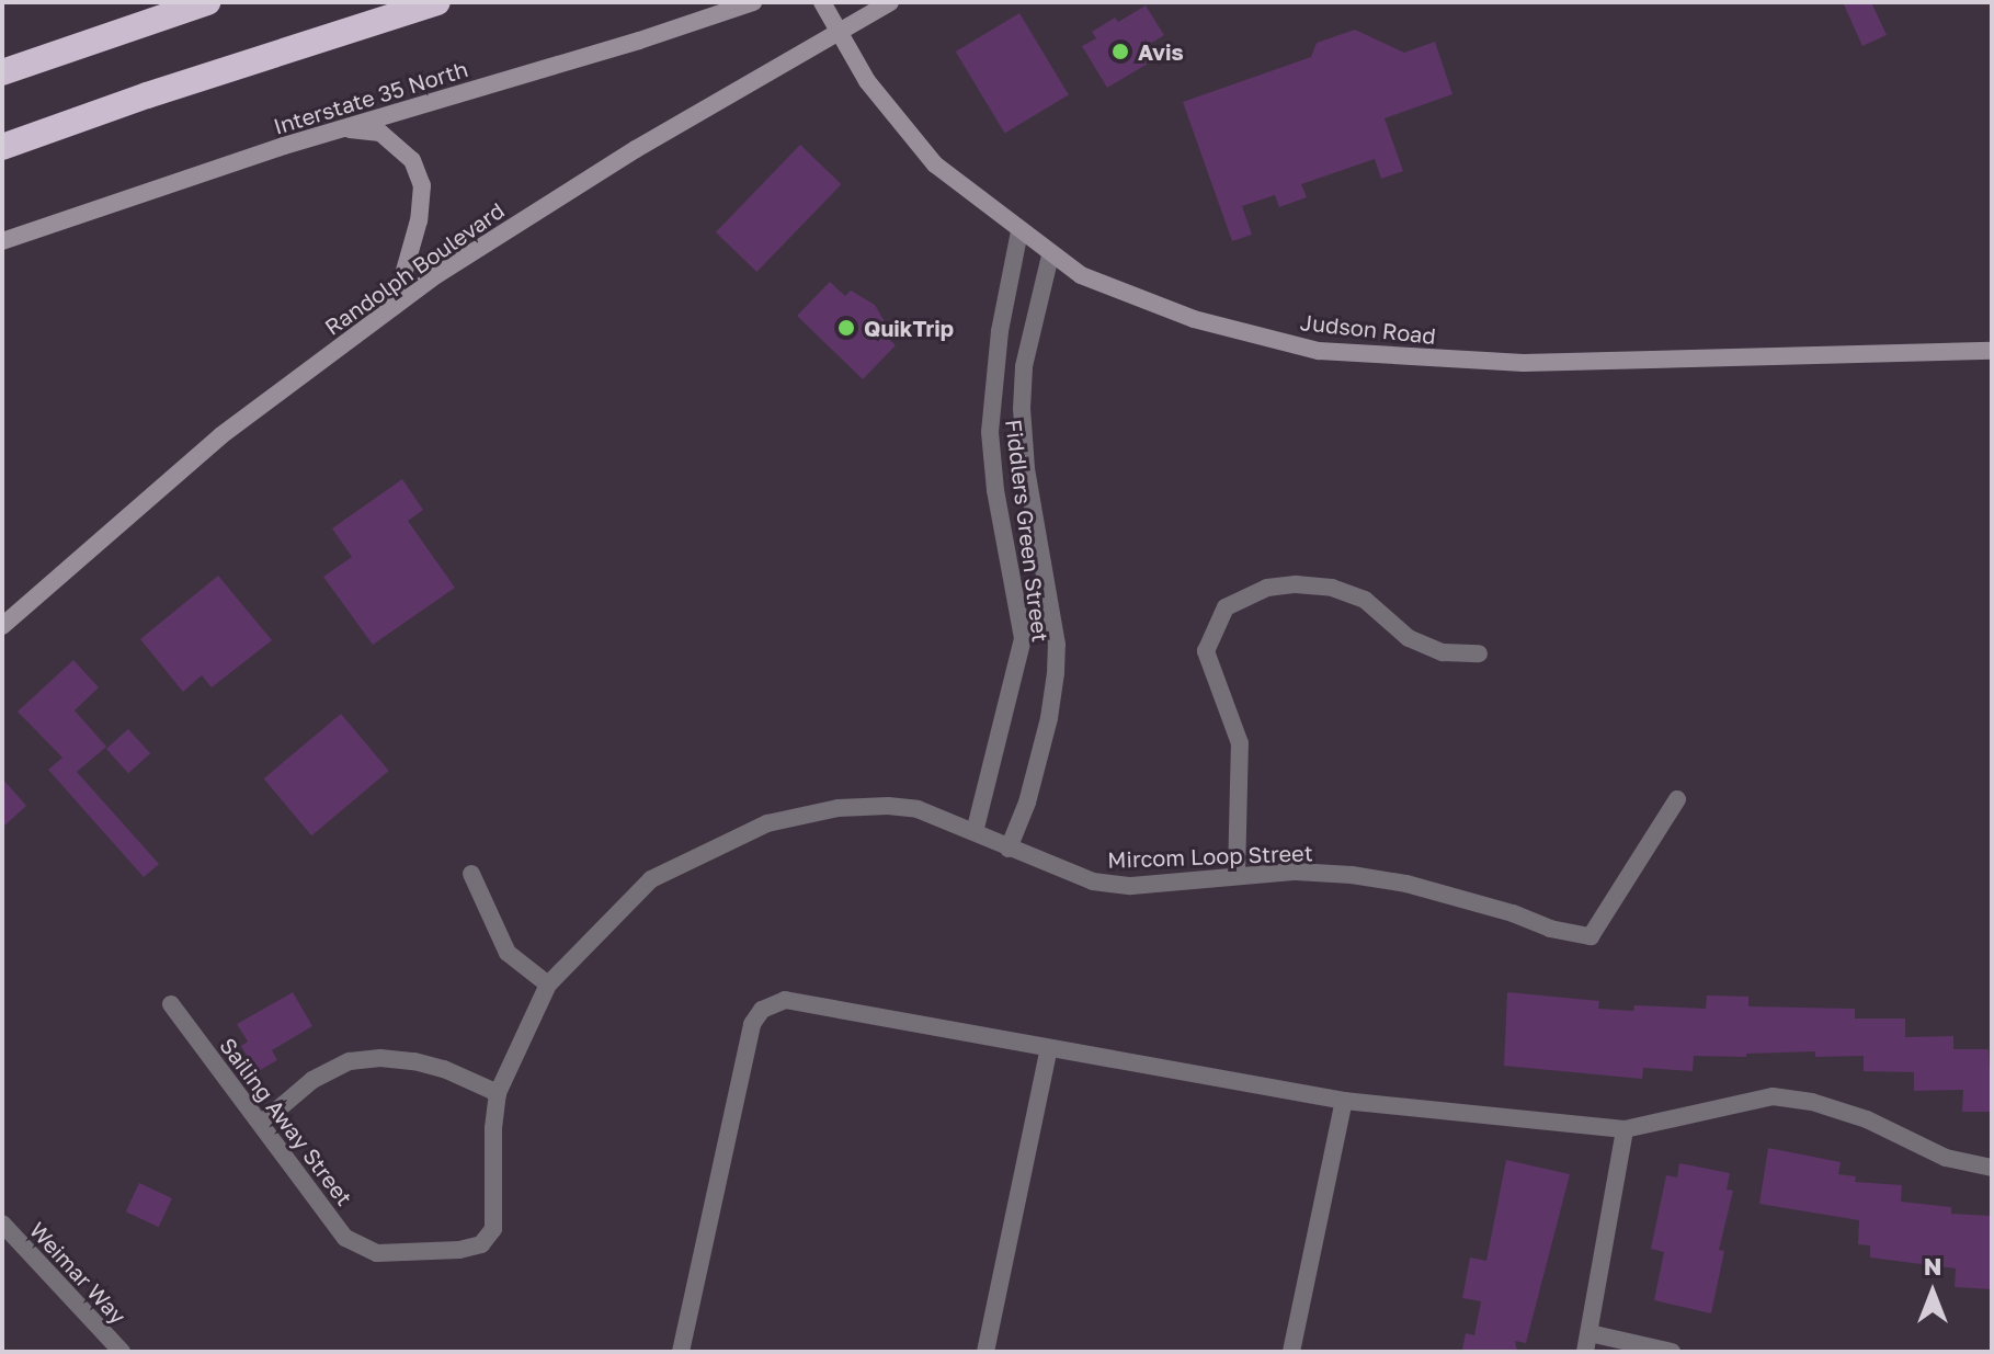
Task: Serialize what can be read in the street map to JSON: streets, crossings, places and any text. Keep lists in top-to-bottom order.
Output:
{
  "streets": {
    "main road": ["Interstate 35 North", "Randolph Boulevard", "Judson Road"],
    "street": [
      "Fiddlers Green Street",
      "Mircom Loop Street",
      "Sailing Away Street",
      "Weimar Way"
    ]
  },
  "crossings": [
    ["Randolph Boulevard", "Judson Road"],
    ["Judson Road", "Fiddlers Green Street"],
    ["Fiddlers Green Street", "Mircom Loop Street"],
    ["Mircom Loop Street", "Sailing Away Street"]
  ],
  "places": ["Avis", "QuikTrip"],
  "north": "top"
}
